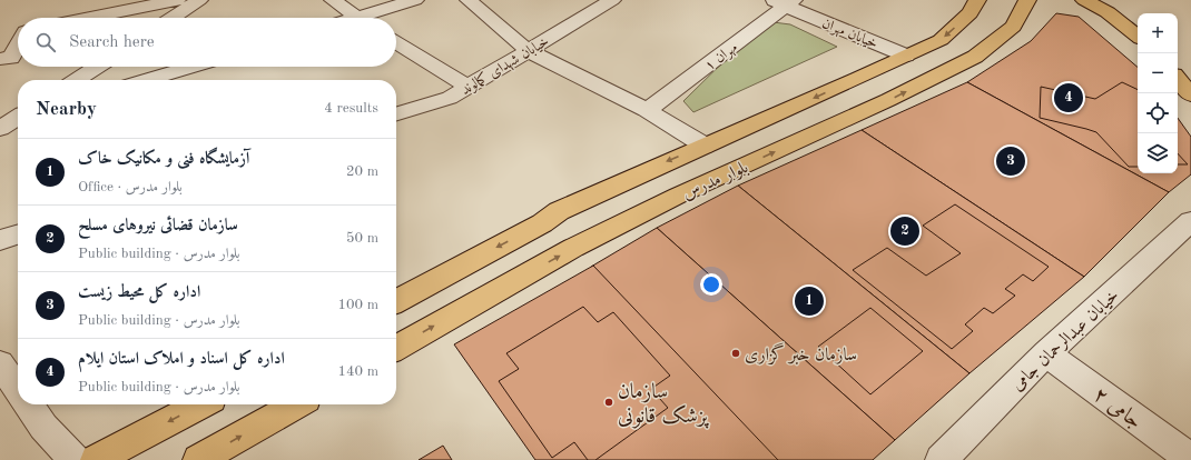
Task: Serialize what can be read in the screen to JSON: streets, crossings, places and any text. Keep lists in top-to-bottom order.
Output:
{
  "streets": {
    "main road": ["بلوار مدرس"],
    "street": [
      "خیابان مهران",
      "مهران ۱",
      "خیابان شهدای کمالوند",
      "خیابان عبدالرحمان جامی",
      "جامی ۲"
    ]
  },
  "crossings": [
    ["خیابان مهران", "مهران ۱"],
    ["خیابان مهران", "بلوار مدرس"],
    ["خیابان عبدالرحمان جامی", "جامی ۲"]
  ],
  "places": ["سازمان خبر گزاری", "سازمان پزشک قانونی"],
  "page": {
    "map_buttons": ["+", "−"],
    "search": "Search here",
    "heading": ["Nearby", "4 results"],
    "pins": [
      "4",
      "3",
      "2",
      "1"
    ],
    "list": [
      {
        "mark": "1",
        "name": "آزمایشگاه فنی و مکانیک خاک",
        "note": "Office · بلوار مدرس",
        "value": "20 m"
      },
      {
        "mark": "2",
        "name": "سازمان قضائی نیروهای مسلح",
        "note": "Public building · بلوار مدرس",
        "value": "50 m"
      },
      {
        "mark": "3",
        "name": "اداره کل محیط زیست",
        "note": "Public building · بلوار مدرس",
        "value": "100 m"
      },
      {
        "mark": "4",
        "name": "اداره کل اسناد و املاک استان ایلام",
        "note": "Public building · بلوار مدرس",
        "value": "140 m"
      }
    ]
  }
}
